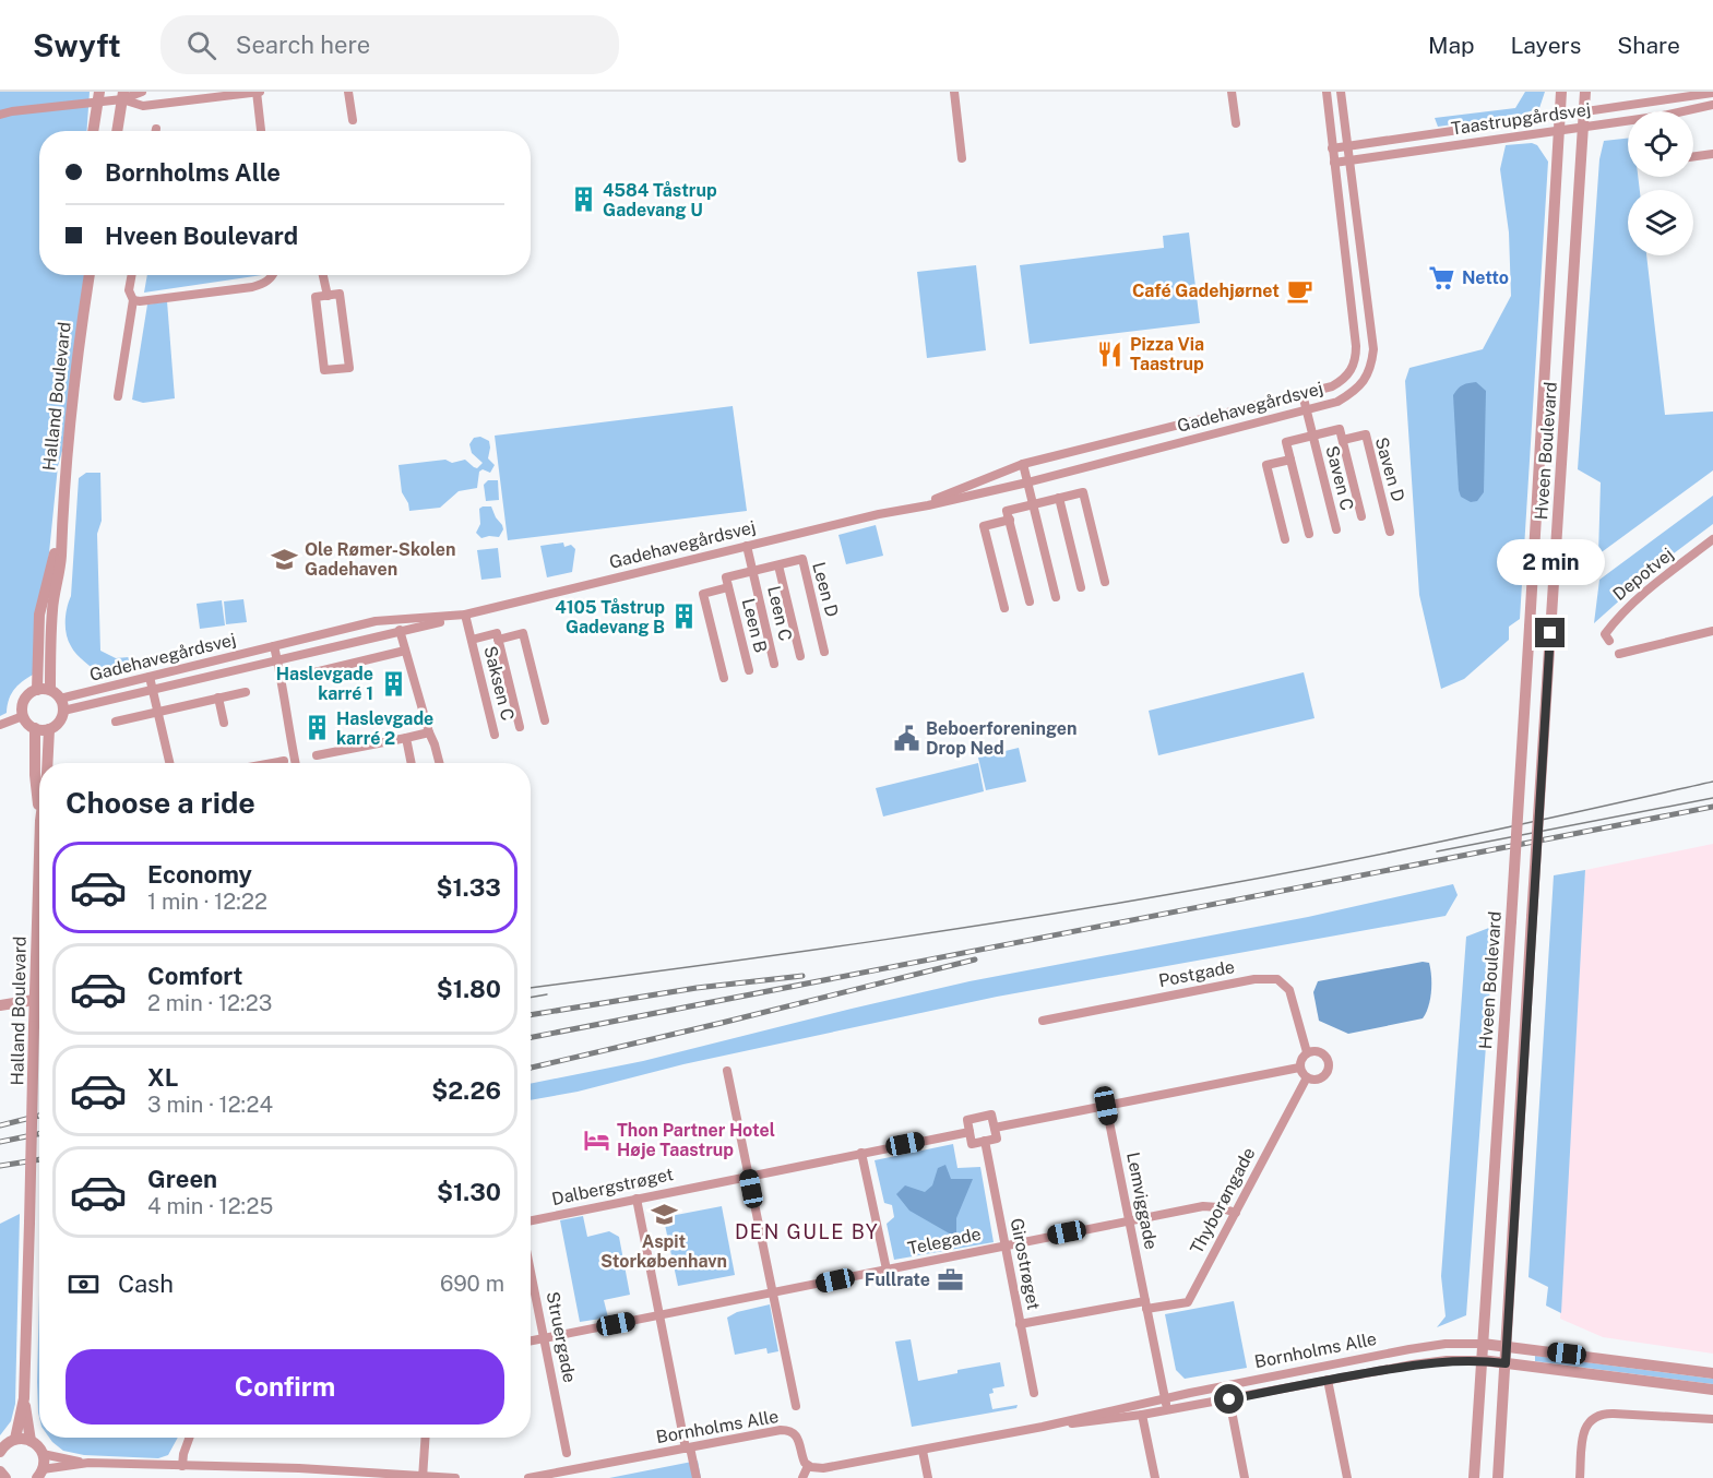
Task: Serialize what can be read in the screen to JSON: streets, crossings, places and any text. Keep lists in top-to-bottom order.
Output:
{
  "streets": {
    "street": [
      "Taastrupgårdsvej",
      "Halland Boulevard",
      "Gadehavegårdsvej",
      "Hveen Boulevard",
      "Saven D",
      "Saven C",
      "Depotvej",
      "Leen D",
      "Leen C",
      "Leen B",
      "Saksen C",
      "Postgade",
      "Dalbergstrøget",
      "Lemviggade",
      "Thyborøngade",
      "Telegade",
      "Girostrøget",
      "Struergade",
      "Bornholms Alle"
    ]
  },
  "crossings": [
    ["Taastrupgårdsvej", "Gadehavegårdsvej"],
    ["Taastrupgårdsvej", "Hveen Boulevard"],
    ["Halland Boulevard", "Gadehavegårdsvej"],
    ["Gadehavegårdsvej", "Saven C"],
    ["Gadehavegårdsvej", "Leen C"],
    ["Gadehavegårdsvej", "Saksen C"],
    ["Hveen Boulevard", "Bornholms Alle"],
    ["Saven D", "Saven C"],
    ["Leen D", "Leen C"],
    ["Leen D", "Leen B"],
    ["Leen C", "Leen B"],
    ["Postgade", "Thyborøngade"],
    ["Lemviggade", "Thyborøngade"],
    ["Lemviggade", "Telegade"],
    ["Lemviggade", "Bornholms Alle"],
    ["Thyborøngade", "Telegade"],
    ["Telegade", "Girostrøget"],
    ["Telegade", "Struergade"]
  ],
  "districts": ["DEN GULE BY"],
  "places": {
    "building": [
      "4584 Tåstrup Gadevang U",
      "4105 Tåstrup Gadevang B",
      "Haslevgade karré 1",
      "Haslevgade karré 2"
    ],
    "supermarket": ["Netto"],
    "cafe": ["Café Gadehjørnet"],
    "restaurant": ["Pizza Via Taastrup"],
    "school or university": ["Ole Rømer-Skolen Gadehaven", "Aspit Storkøbenhavn"],
    "public building": ["Beboerforeningen Drop Ned"],
    "hotel": ["Thon Partner Hotel Høje Taastrup"],
    "office": ["Fullrate"]
  },
  "page": {
    "header": "Swyft",
    "search": "Search here",
    "nav": ["Map", "Layers", "Share"],
    "banner": ["Bornholms Alle", "Hveen Boulevard"],
    "bubble": "2 min",
    "heading": "Choose a ride",
    "list": [
      {
        "name": "Economy",
        "note": "1 min · 12:22",
        "value": "$1.33"
      },
      {
        "name": "Comfort",
        "note": "2 min · 12:23",
        "value": "$1.80"
      },
      {
        "name": "XL",
        "note": "3 min · 12:24",
        "value": "$2.26"
      },
      {
        "name": "Green",
        "note": "4 min · 12:25",
        "value": "$1.30"
      }
    ],
    "pay": ["Cash", "690 m"],
    "buttons": "Confirm"
  }
}
